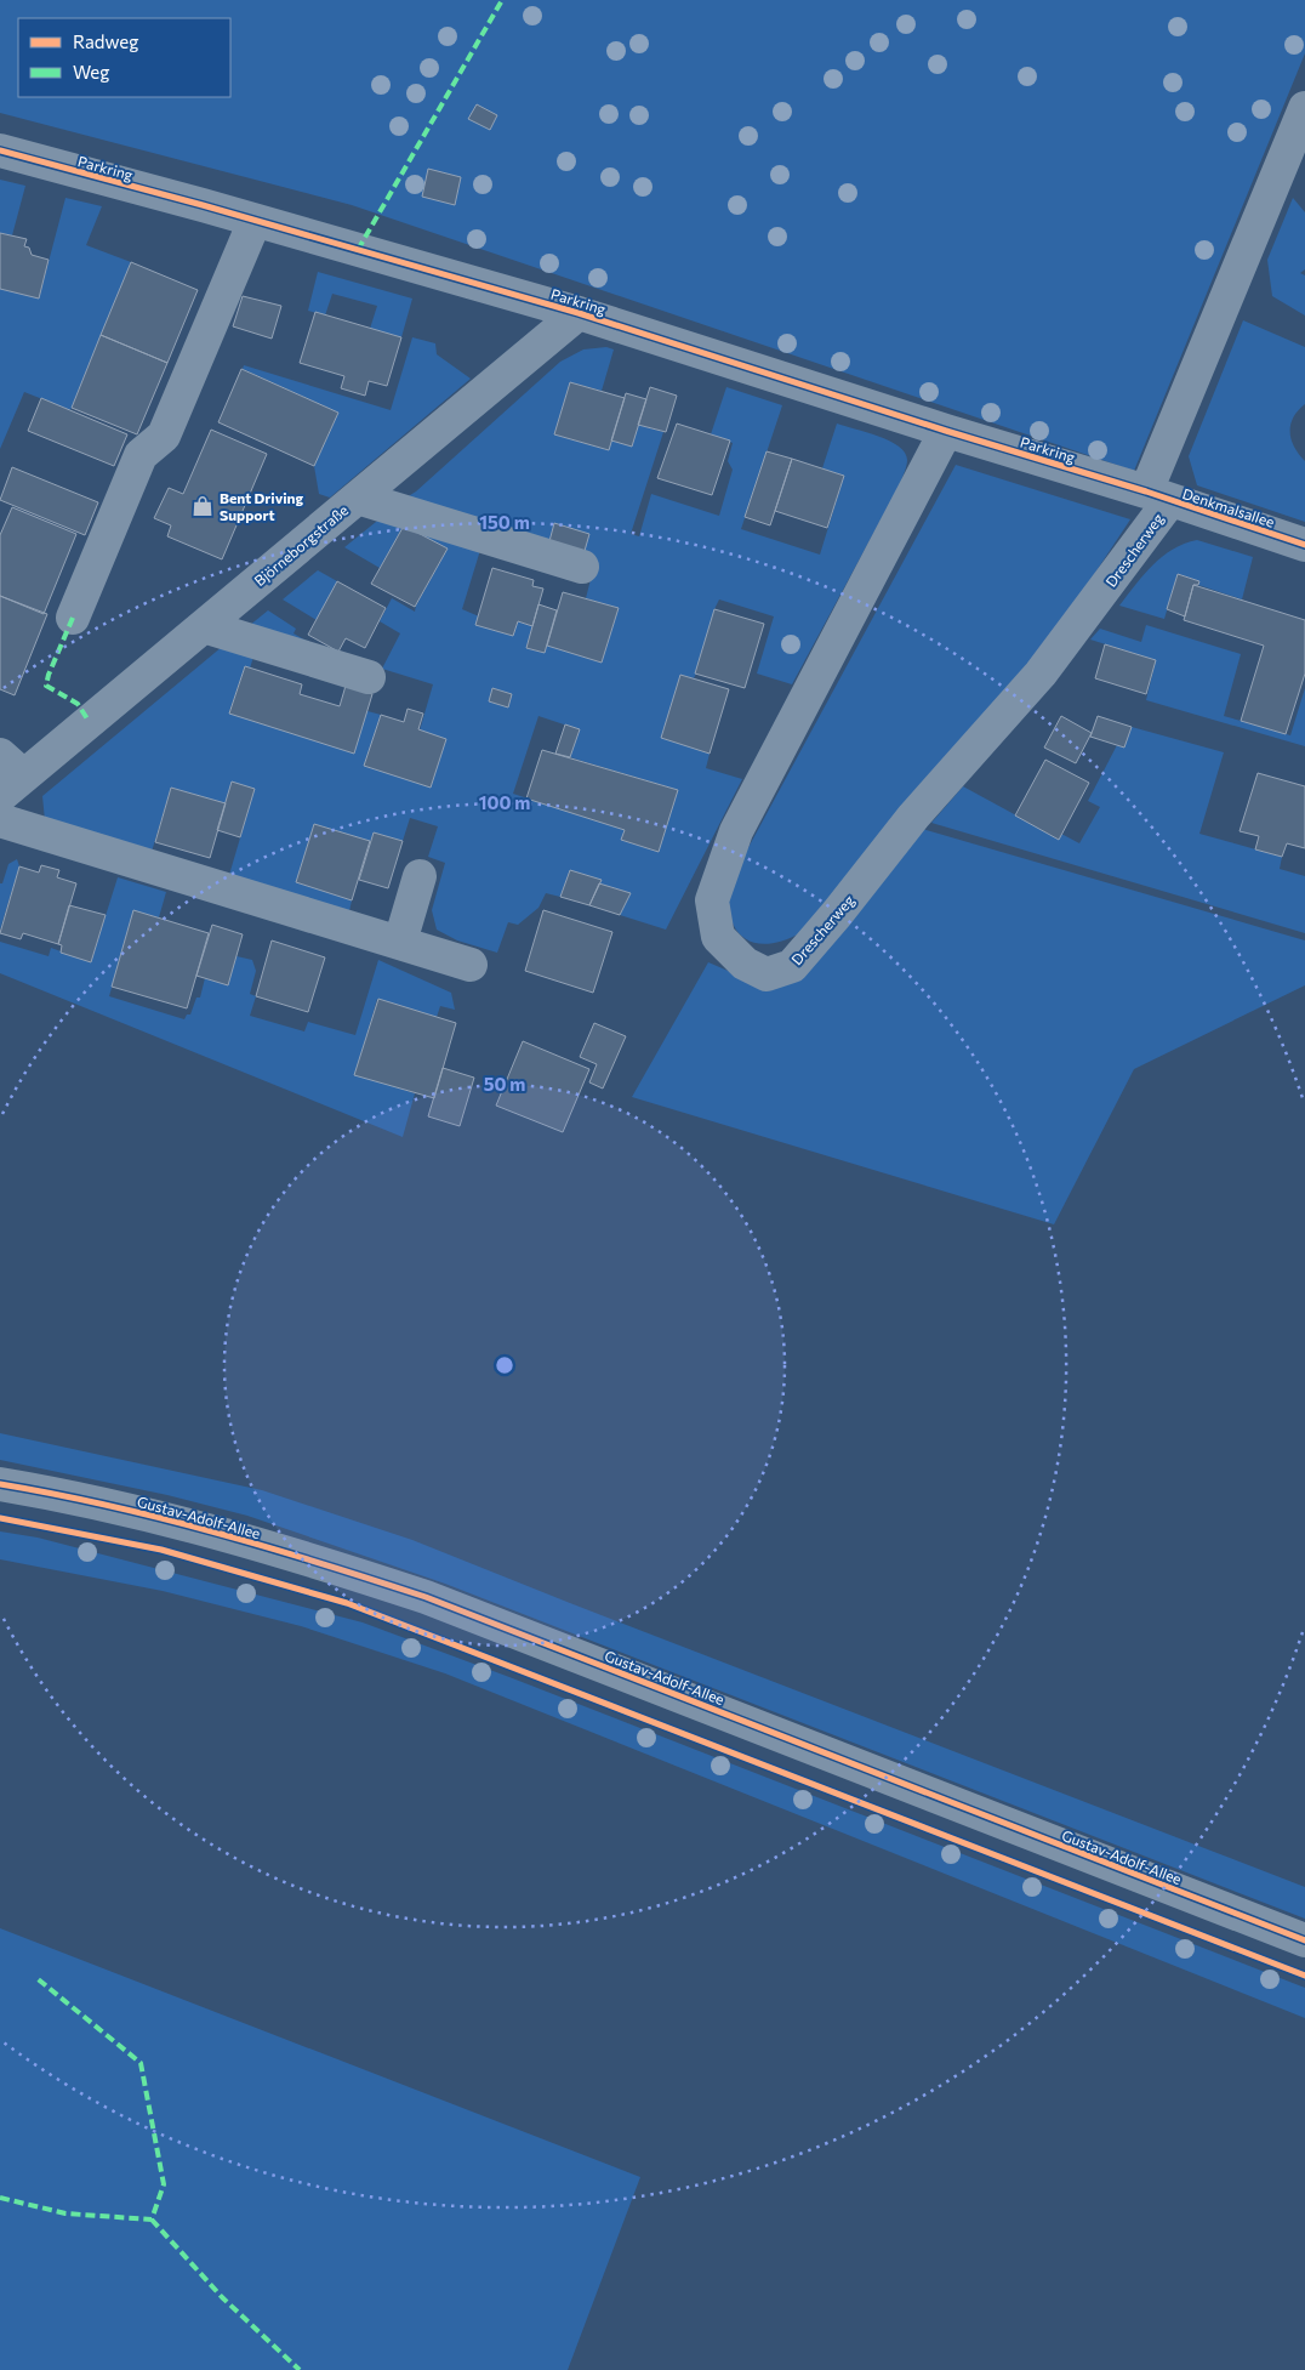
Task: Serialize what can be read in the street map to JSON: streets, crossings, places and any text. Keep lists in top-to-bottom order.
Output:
{
  "streets": {
    "street": [
      "Parkring",
      "Denkmalsallee",
      "Björneborgstraße",
      "Drescherweg",
      "Gustav-Adolf-Allee"
    ]
  },
  "crossings": [
    ["Parkring", "Denkmalsallee"],
    ["Parkring", "Björneborgstraße"],
    ["Parkring", "Drescherweg"],
    ["Denkmalsallee", "Drescherweg"]
  ],
  "places": {
    "shop": ["Bent Driving Support"]
  },
  "legend": ["Radweg", "Weg"],
  "rings": ["150 m", "100 m", "50 m"]
}
